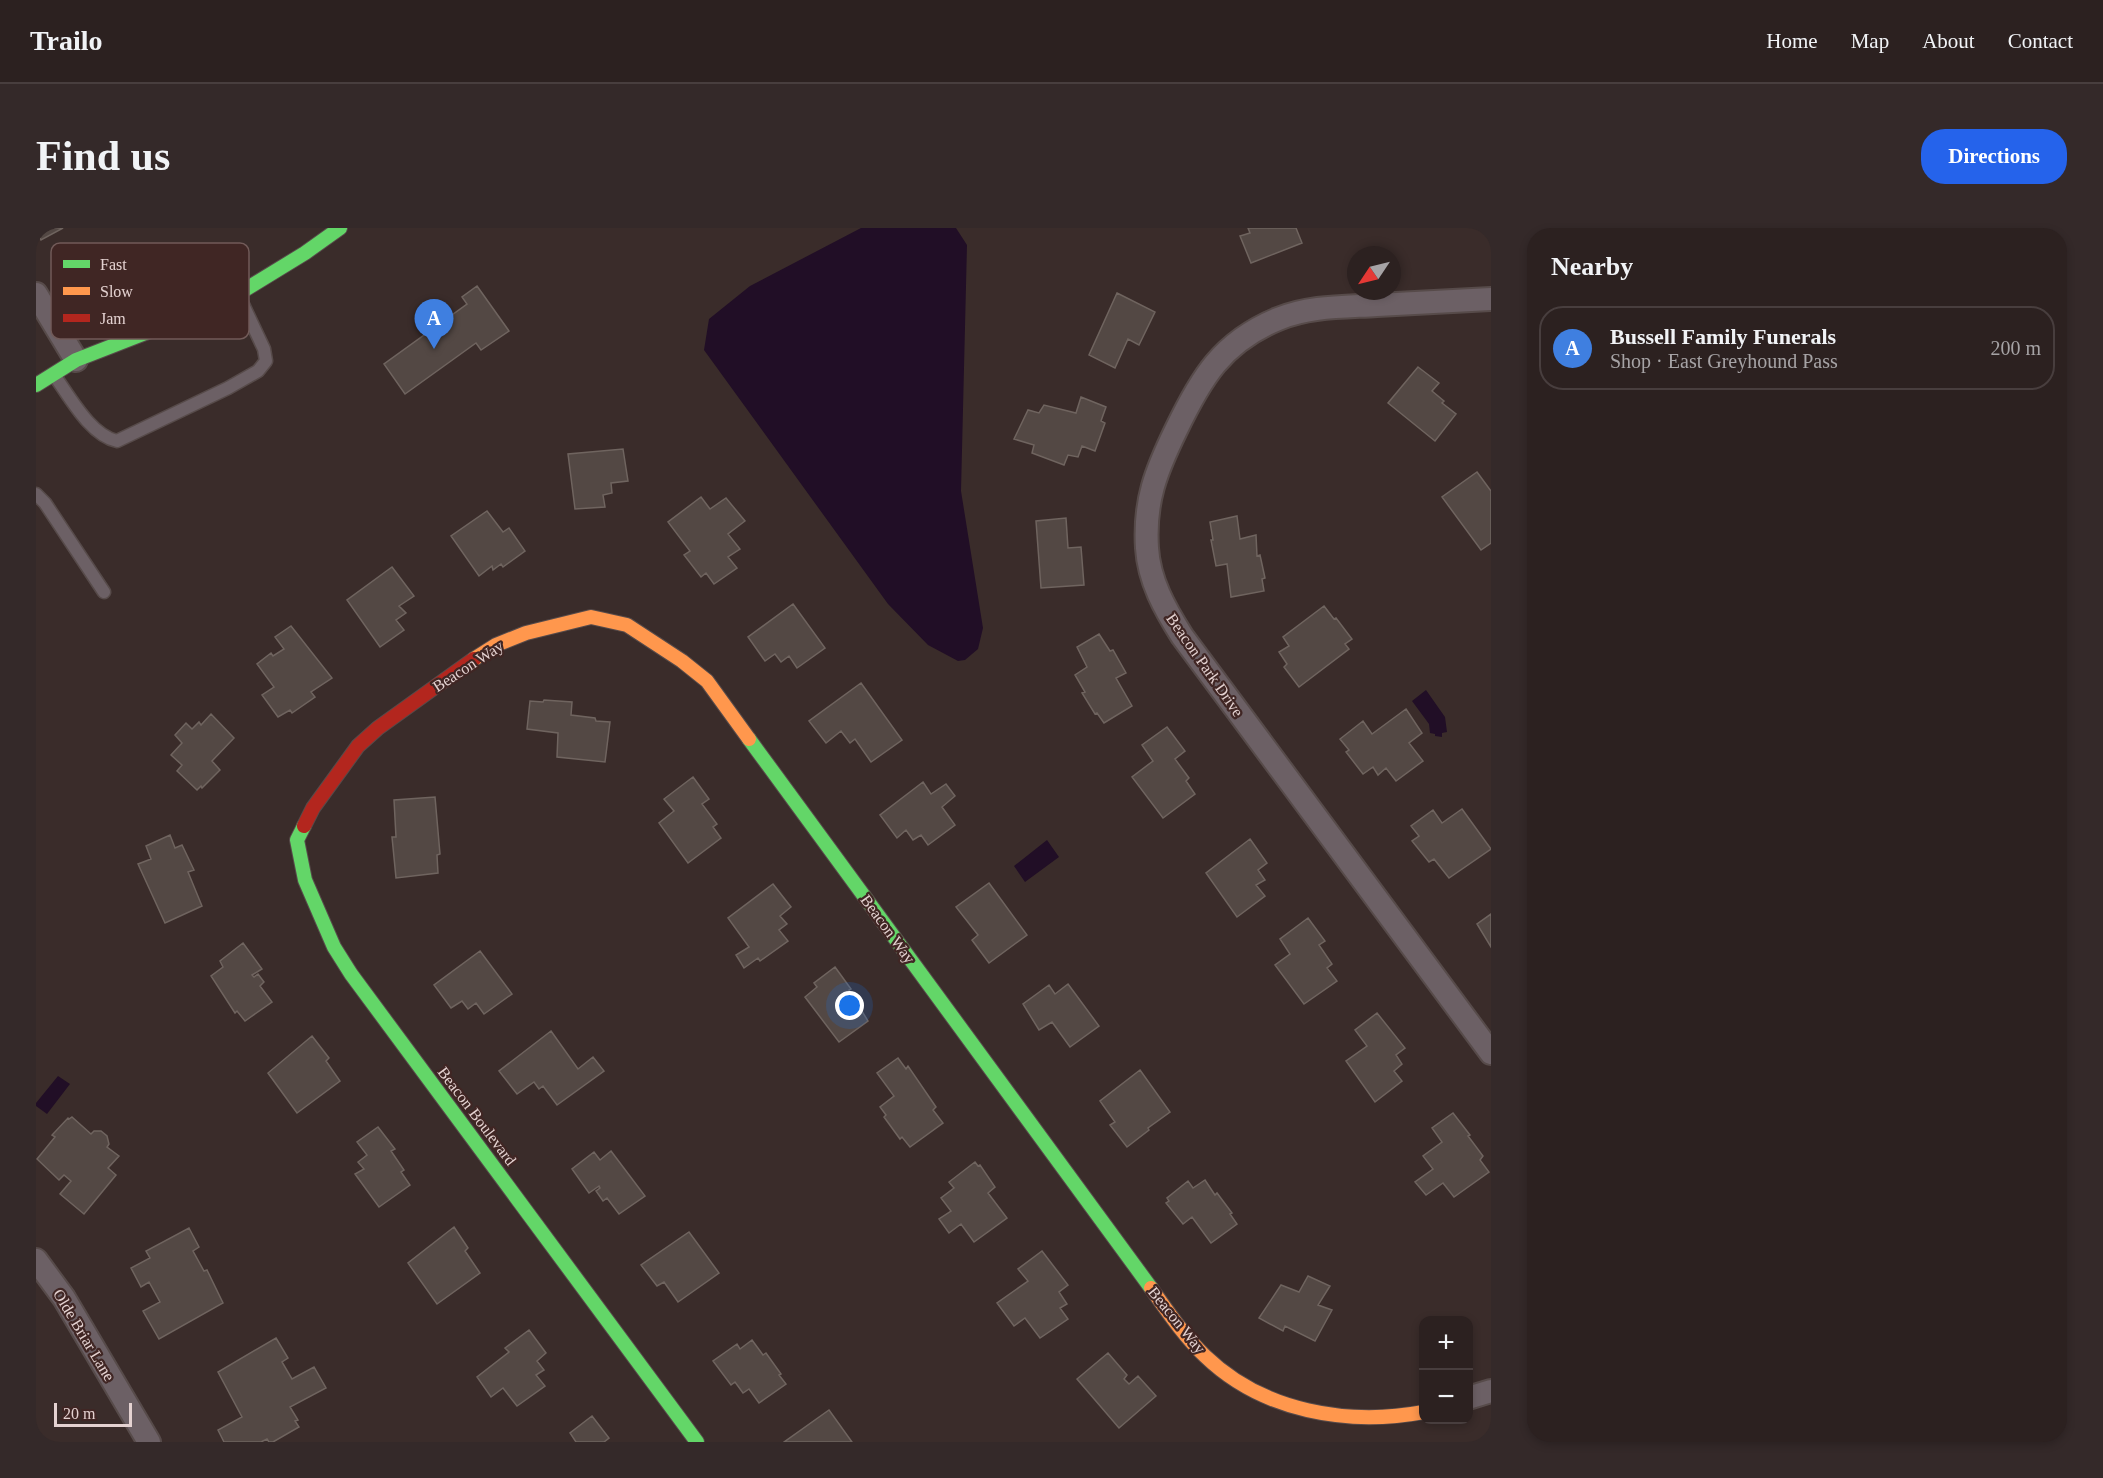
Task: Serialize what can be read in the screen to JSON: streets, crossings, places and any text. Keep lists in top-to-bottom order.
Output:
{
  "streets": {
    "street": [
      "Beacon Park Drive",
      "Beacon Way",
      "Beacon Boulevard",
      "Olde Briar Lane"
    ]
  },
  "crossings": [
    ["Beacon Way", "Beacon Boulevard"]
  ],
  "legend": ["Fast", "Slow", "Jam"],
  "scale_bar": "20 m",
  "north": "bottom left",
  "page": {
    "header": "Trailo",
    "nav": [
      "Home",
      "Map",
      "About",
      "Contact"
    ],
    "buttons": "Directions",
    "title": "Find us",
    "heading": "Nearby",
    "pins": "A",
    "list": [
      {
        "mark": "A",
        "name": "Bussell Family Funerals",
        "note": "Shop · East Greyhound Pass",
        "value": "200 m"
      }
    ],
    "map_buttons": ["+", "−"],
    "scale": "20 m"
  }
}
